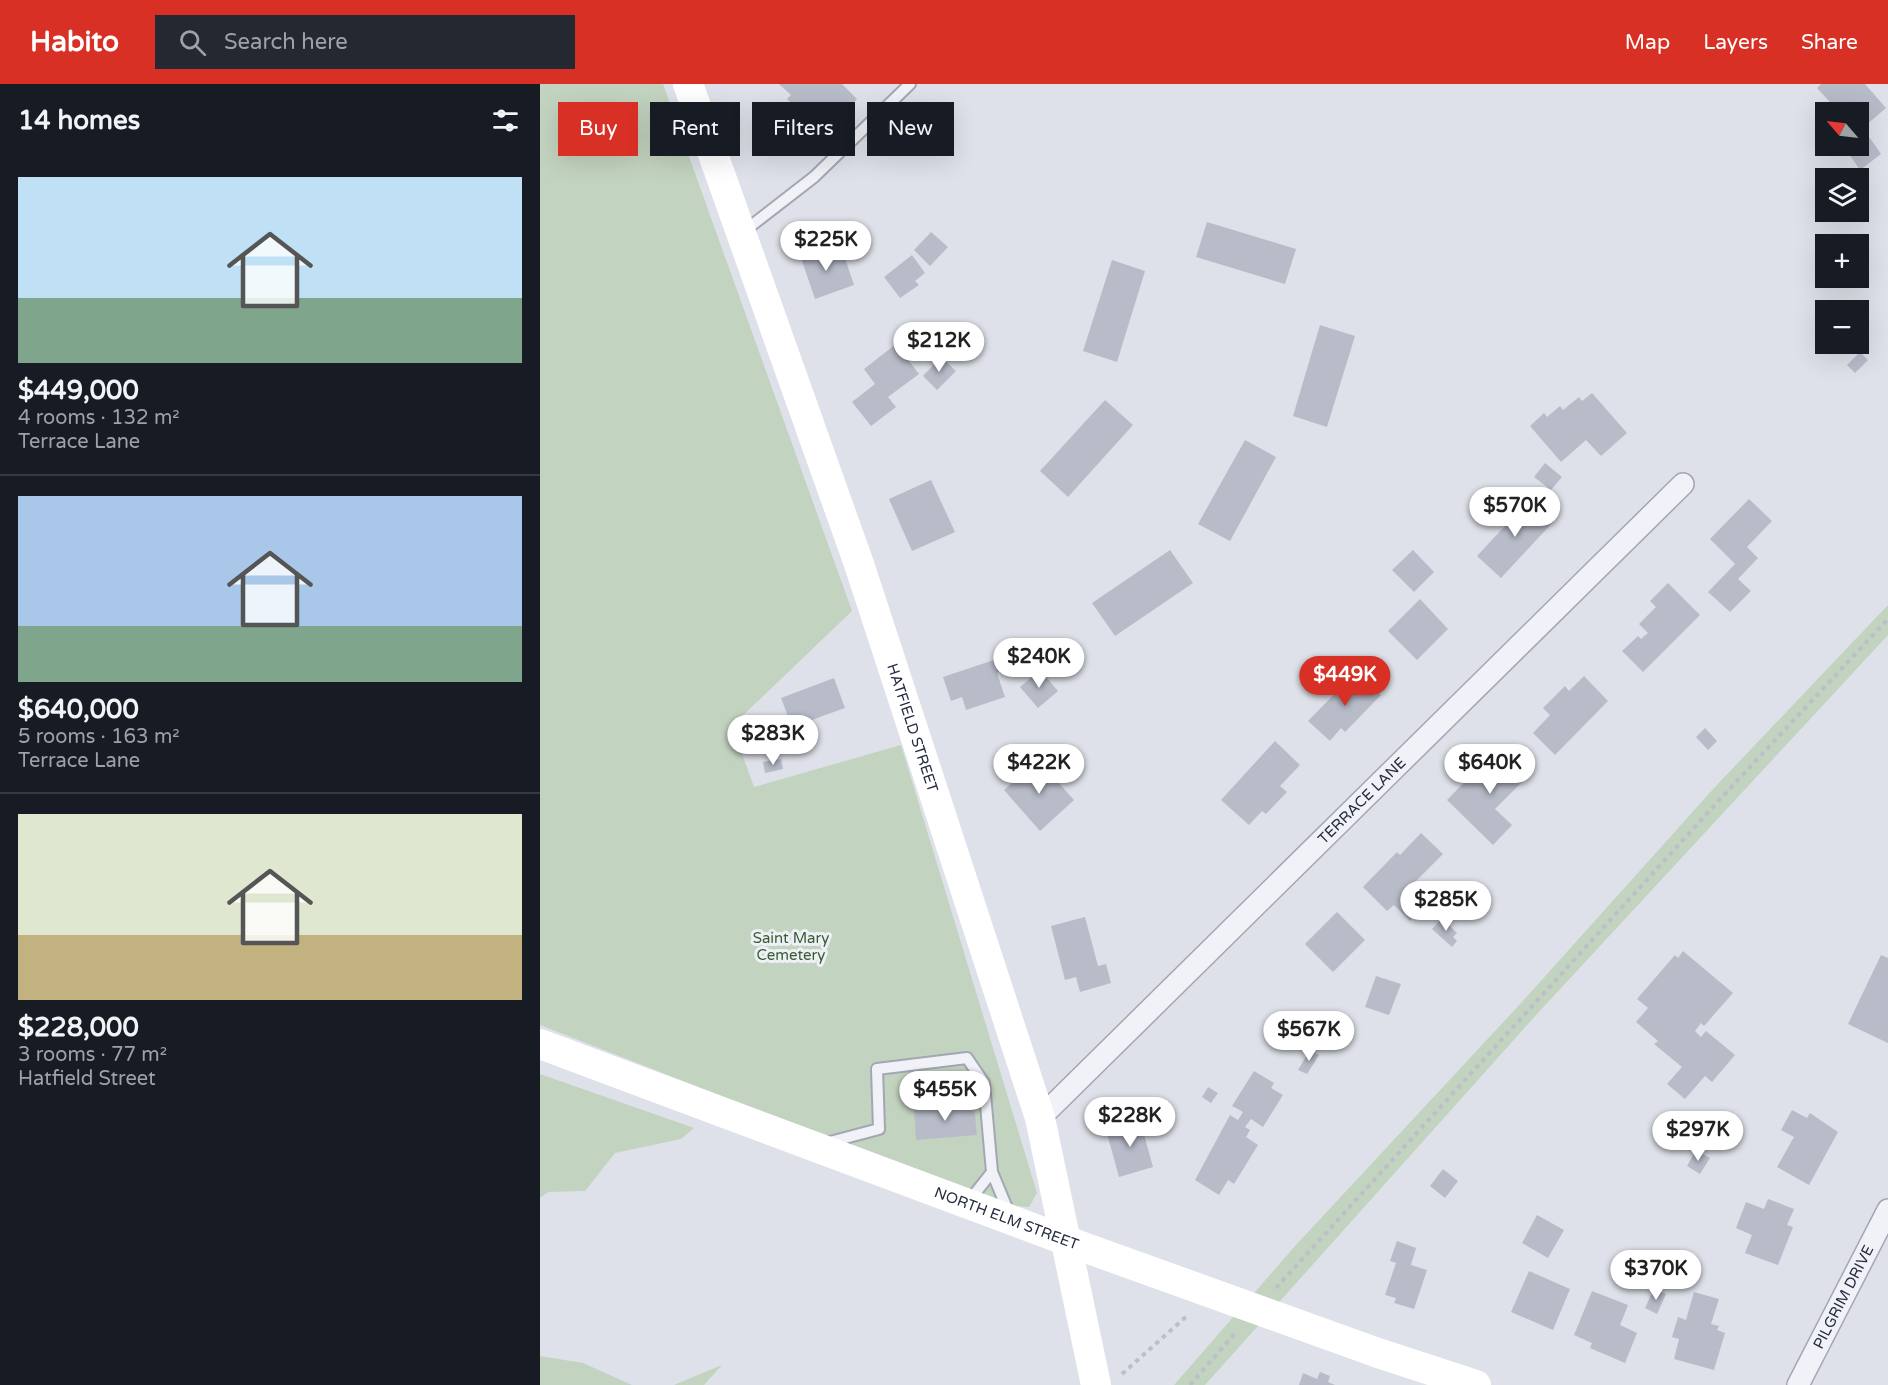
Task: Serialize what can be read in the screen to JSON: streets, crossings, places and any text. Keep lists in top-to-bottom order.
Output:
{
  "streets": {
    "street": [
      "HATFIELD STREET",
      "TERRACE LANE",
      "NORTH ELM STREET",
      "PILGRIM DRIVE"
    ]
  },
  "crossings": [
    ["HATFIELD STREET", "TERRACE LANE"],
    ["HATFIELD STREET", "NORTH ELM STREET"]
  ],
  "parks": ["Saint Mary Cemetery"],
  "north": "top left",
  "page": {
    "header": "Habito",
    "search": "Search here",
    "nav": ["Map", "Layers", "Share"],
    "heading": "14 homes",
    "map_buttons": ["+", "−"],
    "chip": [
      "Buy",
      "Rent",
      "Filters",
      "New"
    ],
    "list": [
      {
        "name": "$449,000",
        "note": "4 rooms · 132 m² · Terrace Lane"
      },
      {
        "name": "$640,000",
        "note": "5 rooms · 163 m² · Terrace Lane"
      },
      {
        "name": "$228,000",
        "note": "3 rooms · 77 m² · Hatfield Street"
      }
    ],
    "price": [
      "$225K",
      "$212K",
      "$570K",
      "$240K",
      "$449K",
      "$283K",
      "$422K",
      "$640K",
      "$285K",
      "$567K",
      "$455K",
      "$228K",
      "$297K",
      "$370K"
    ]
  }
}
